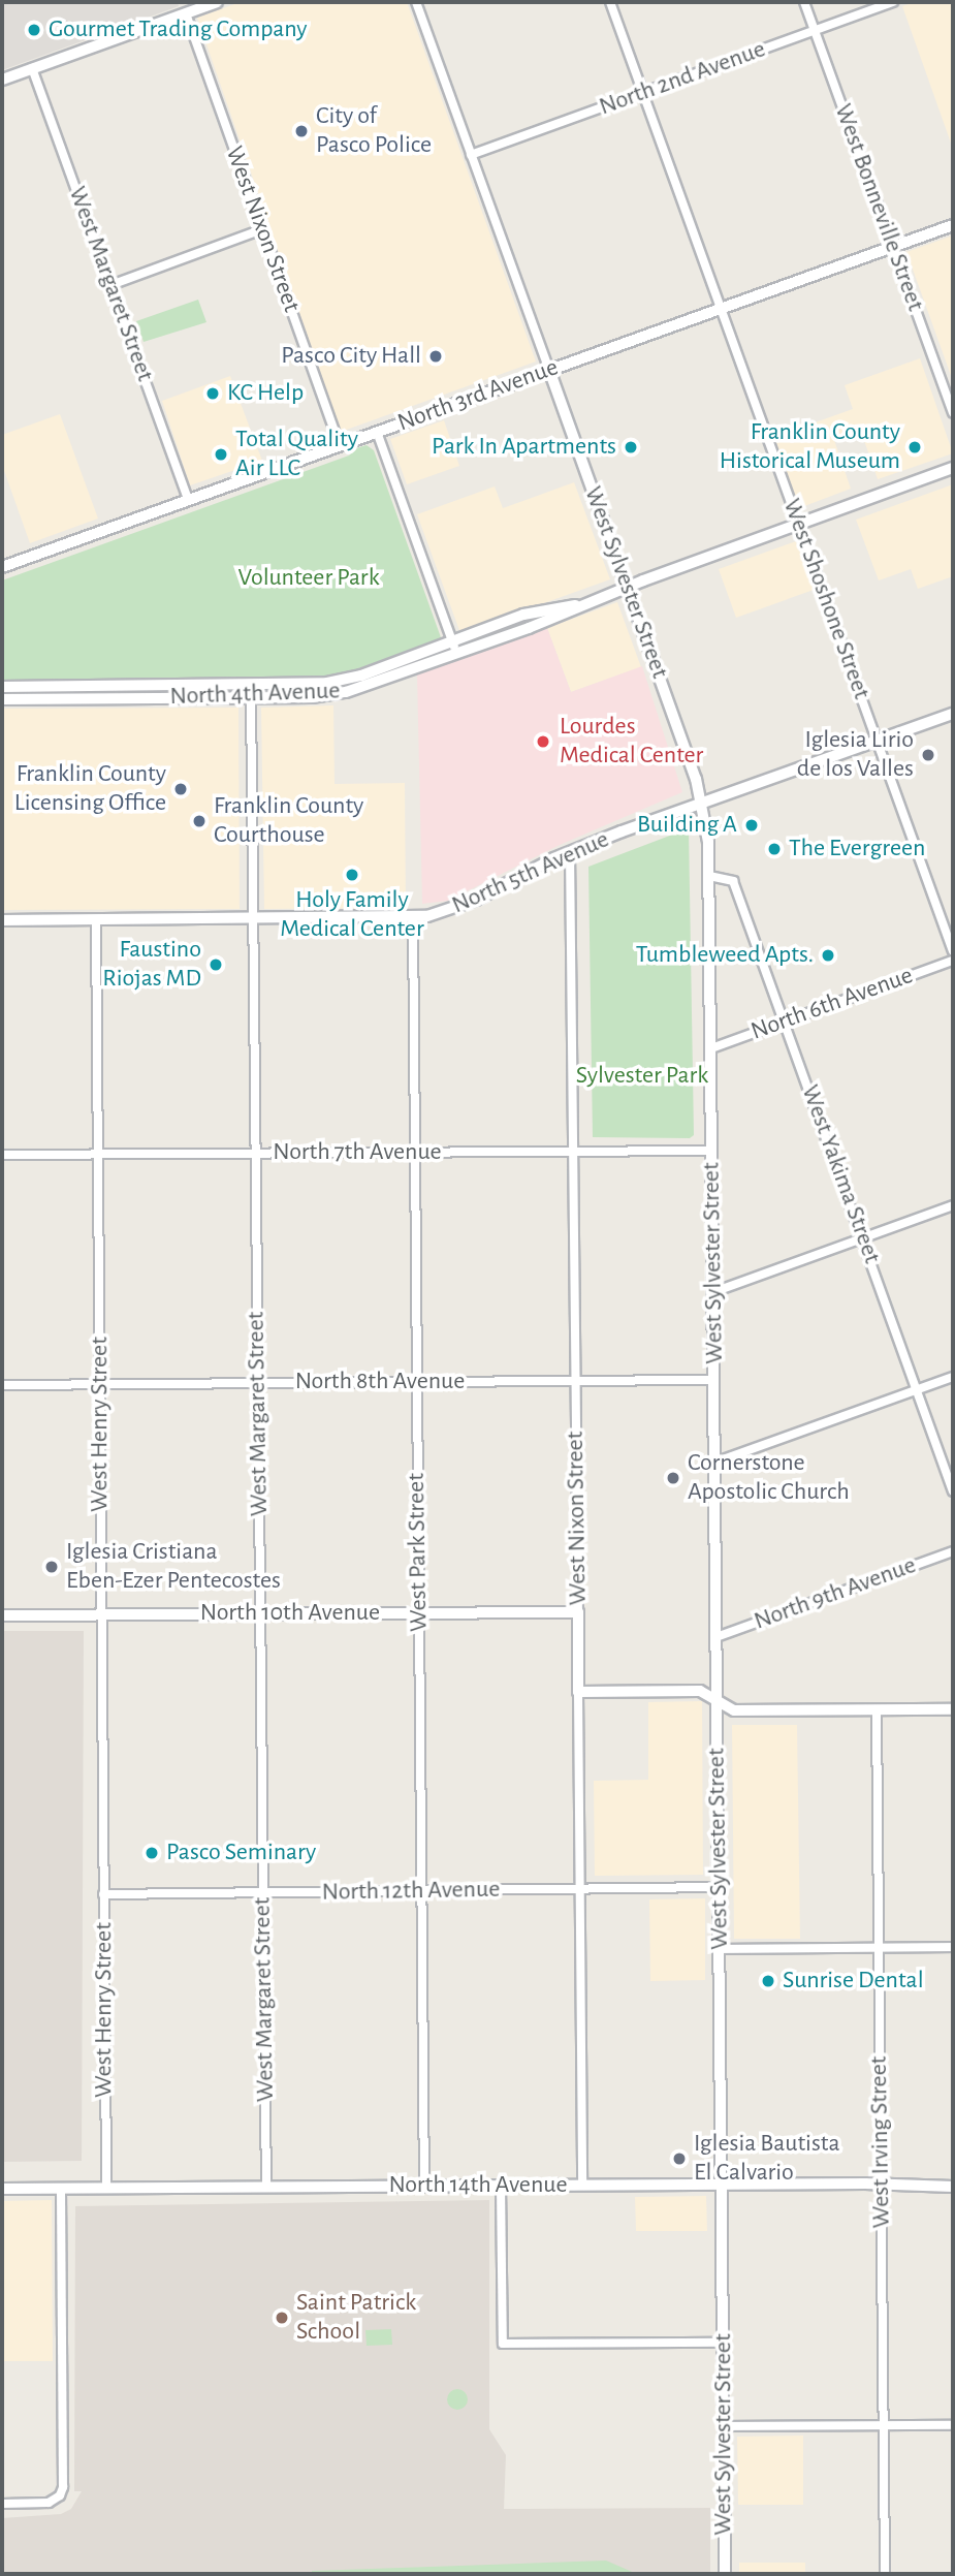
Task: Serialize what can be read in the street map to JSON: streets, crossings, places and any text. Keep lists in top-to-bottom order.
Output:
{
  "streets": {
    "main road": ["North 4th Avenue"],
    "street": [
      "North 2nd Avenue",
      "West Bonneville Street",
      "West Nixon Street",
      "West Margaret Street",
      "North 3rd Avenue",
      "West Sylvester Street",
      "West Shoshone Street",
      "North 5th Avenue",
      "North 6th Avenue",
      "North 7th Avenue",
      "West Yakima Street",
      "North 8th Avenue",
      "West Henry Street",
      "West Park Street",
      "North 9th Avenue",
      "North 10th Avenue",
      "North 12th Avenue",
      "West Irving Street",
      "North 14th Avenue"
    ]
  },
  "crossings": [
    ["North 2nd Avenue", "West Bonneville Street"],
    ["North 2nd Avenue", "West Sylvester Street"],
    ["North 2nd Avenue", "West Shoshone Street"],
    ["West Bonneville Street", "North 3rd Avenue"],
    ["West Nixon Street", "North 3rd Avenue"],
    ["West Nixon Street", "North 5th Avenue"],
    ["West Nixon Street", "North 7th Avenue"],
    ["West Nixon Street", "North 8th Avenue"],
    ["West Nixon Street", "North 10th Avenue"],
    ["West Nixon Street", "North 12th Avenue"],
    ["West Nixon Street", "North 14th Avenue"],
    ["West Margaret Street", "North 3rd Avenue"],
    ["West Margaret Street", "North 4th Avenue"],
    ["West Margaret Street", "North 5th Avenue"],
    ["West Margaret Street", "North 7th Avenue"],
    ["West Margaret Street", "North 8th Avenue"],
    ["West Margaret Street", "North 10th Avenue"],
    ["West Margaret Street", "North 12th Avenue"],
    ["West Margaret Street", "North 14th Avenue"],
    ["North 3rd Avenue", "West Sylvester Street"],
    ["North 3rd Avenue", "West Shoshone Street"],
    ["West Sylvester Street", "North 4th Avenue"],
    ["West Sylvester Street", "North 5th Avenue"],
    ["West Sylvester Street", "North 6th Avenue"],
    ["West Sylvester Street", "North 7th Avenue"],
    ["West Sylvester Street", "West Yakima Street"],
    ["West Sylvester Street", "North 8th Avenue"],
    ["West Sylvester Street", "North 9th Avenue"],
    ["West Sylvester Street", "North 12th Avenue"],
    ["West Sylvester Street", "North 14th Avenue"],
    ["West Shoshone Street", "North 4th Avenue"],
    ["West Shoshone Street", "North 5th Avenue"],
    ["North 5th Avenue", "West Henry Street"],
    ["North 5th Avenue", "West Park Street"],
    ["North 6th Avenue", "West Yakima Street"],
    ["North 7th Avenue", "West Henry Street"],
    ["North 7th Avenue", "West Park Street"],
    ["North 8th Avenue", "West Henry Street"],
    ["North 8th Avenue", "West Park Street"],
    ["West Henry Street", "North 10th Avenue"],
    ["West Henry Street", "North 12th Avenue"],
    ["West Henry Street", "North 14th Avenue"],
    ["West Park Street", "North 10th Avenue"],
    ["West Park Street", "North 12th Avenue"],
    ["West Park Street", "North 14th Avenue"],
    ["West Irving Street", "North 14th Avenue"]
  ],
  "parks": ["Volunteer Park", "Sylvester Park"],
  "places": [
    "Gourmet Trading Company",
    "City of Pasco Police",
    "Pasco City Hall",
    "KC Help",
    "Park In Apartments",
    "Franklin County Historical Museum",
    "Total Quality Air LLC",
    "Lourdes Medical Center",
    "Iglesia Lirio de los Valles",
    "Franklin County Licensing Office",
    "Franklin County Courthouse",
    "Building A",
    "The Evergreen",
    "Holy Family Medical Center",
    "Tumbleweed Apts.",
    "Faustino Riojas MD",
    "Cornerstone Apostolic Church",
    "Iglesia Cristiana Eben-Ezer Pentecostes",
    "Pasco Seminary",
    "Sunrise Dental",
    "Iglesia Bautista El Calvario",
    "Saint Patrick School"
  ]
}
